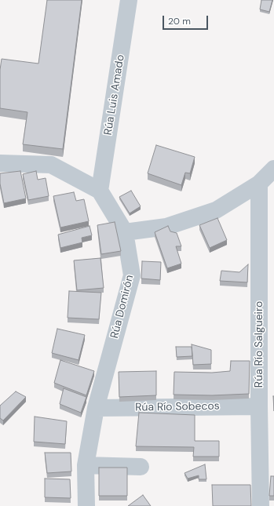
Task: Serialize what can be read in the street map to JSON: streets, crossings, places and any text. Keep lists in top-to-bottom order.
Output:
{
  "streets": {
    "street": [
      "Rúa Luis Amado",
      "Rúa Domirón",
      "Rúa Río Salgueiro",
      "Rúa Río Sobecos"
    ]
  },
  "crossings": [
    ["Rúa Domirón", "Rúa Río Sobecos"],
    ["Rúa Río Salgueiro", "Rúa Río Sobecos"]
  ],
  "scale_bar": "20 m"
}
